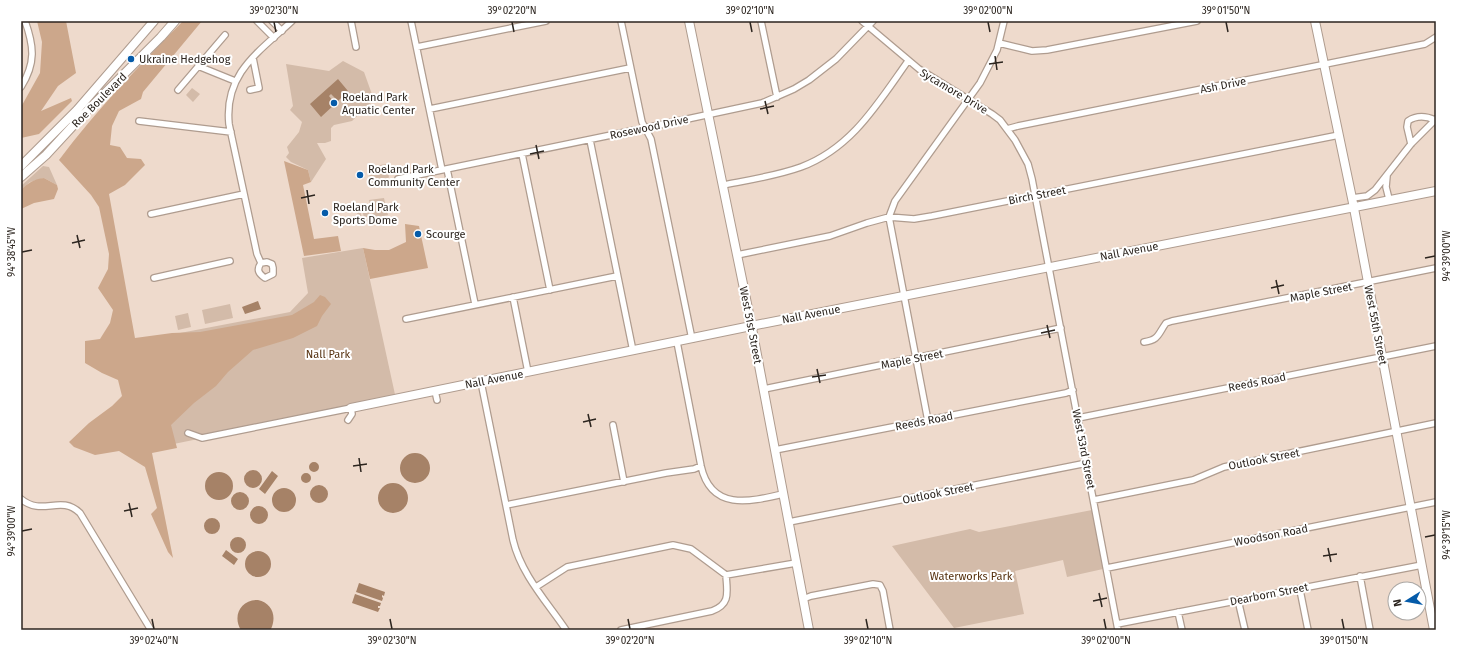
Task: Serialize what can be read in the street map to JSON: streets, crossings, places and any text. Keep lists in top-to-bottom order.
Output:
{
  "streets": {
    "street": [
      "Ash Drive",
      "Sycamore Drive",
      "Roe Boulevard",
      "Rosewood Drive",
      "Birch Street",
      "Nall Avenue",
      "Maple Street",
      "West 51st Street",
      "West 55th Street",
      "Reeds Road",
      "West 53rd Street",
      "Outlook Street",
      "Woodson Road",
      "Dearborn Street"
    ]
  },
  "crossings": [
    ["Ash Drive", "Sycamore Drive"],
    ["Ash Drive", "West 55th Street"],
    ["Sycamore Drive", "Rosewood Drive"],
    ["Sycamore Drive", "Birch Street"],
    ["Sycamore Drive", "Nall Avenue"],
    ["Sycamore Drive", "West 53rd Street"],
    ["Rosewood Drive", "West 51st Street"],
    ["Birch Street", "West 51st Street"],
    ["Birch Street", "West 55th Street"],
    ["Nall Avenue", "West 51st Street"],
    ["Nall Avenue", "West 55th Street"],
    ["Nall Avenue", "West 53rd Street"],
    ["Maple Street", "West 51st Street"],
    ["Maple Street", "West 55th Street"],
    ["Maple Street", "West 53rd Street"],
    ["West 51st Street", "Reeds Road"],
    ["West 51st Street", "Outlook Street"],
    ["West 55th Street", "Reeds Road"],
    ["West 55th Street", "Outlook Street"],
    ["West 55th Street", "Woodson Road"],
    ["West 55th Street", "Dearborn Street"],
    ["Reeds Road", "West 53rd Street"],
    ["West 53rd Street", "Outlook Street"],
    ["West 53rd Street", "Woodson Road"],
    ["West 53rd Street", "Dearborn Street"]
  ],
  "parks": ["Nall Park", "Waterworks Park"],
  "places": [
    "Ukraine Hedgehog",
    "Roeland Park Aquatic Center",
    "Roeland Park Community Center",
    "Roeland Park Sports Dome",
    "Scourge"
  ],
  "north": "left",
  "coordinates": [
    "39°02'30\"N",
    "39°02'20\"N",
    "39°02'10\"N",
    "39°02'00\"N",
    "39°01'50\"N",
    "94°38'45\"W",
    "94°39'00\"W",
    "94°39'15\"W",
    "39°02'40\"N"
  ]
}
